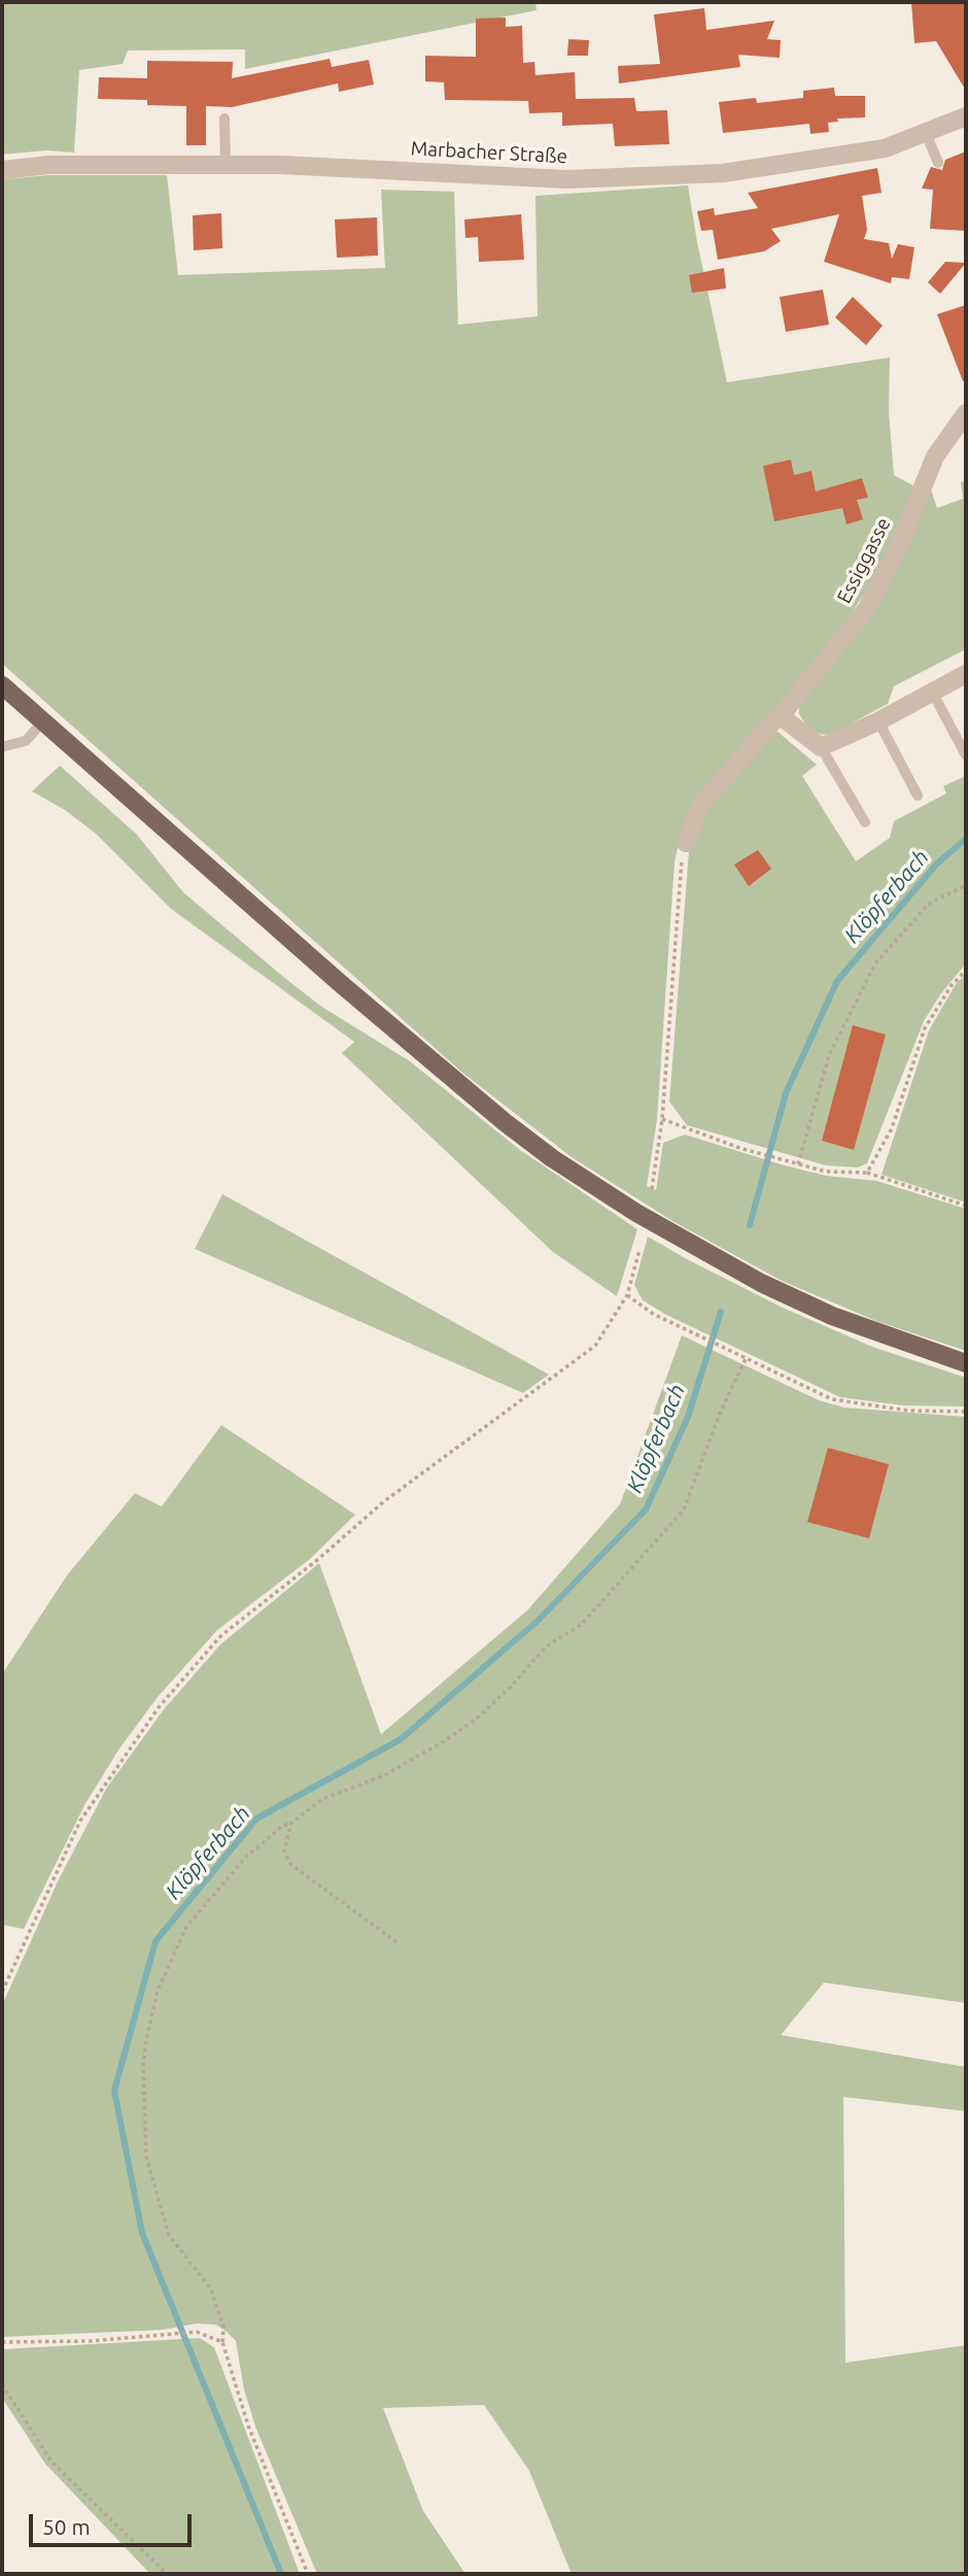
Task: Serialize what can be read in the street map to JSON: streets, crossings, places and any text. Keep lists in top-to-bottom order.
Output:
{
  "streets": {
    "street": ["Marbacher Straße", "Essiggasse"]
  },
  "water": ["Klöpferbach"],
  "scale_bar": "50 m"
}
